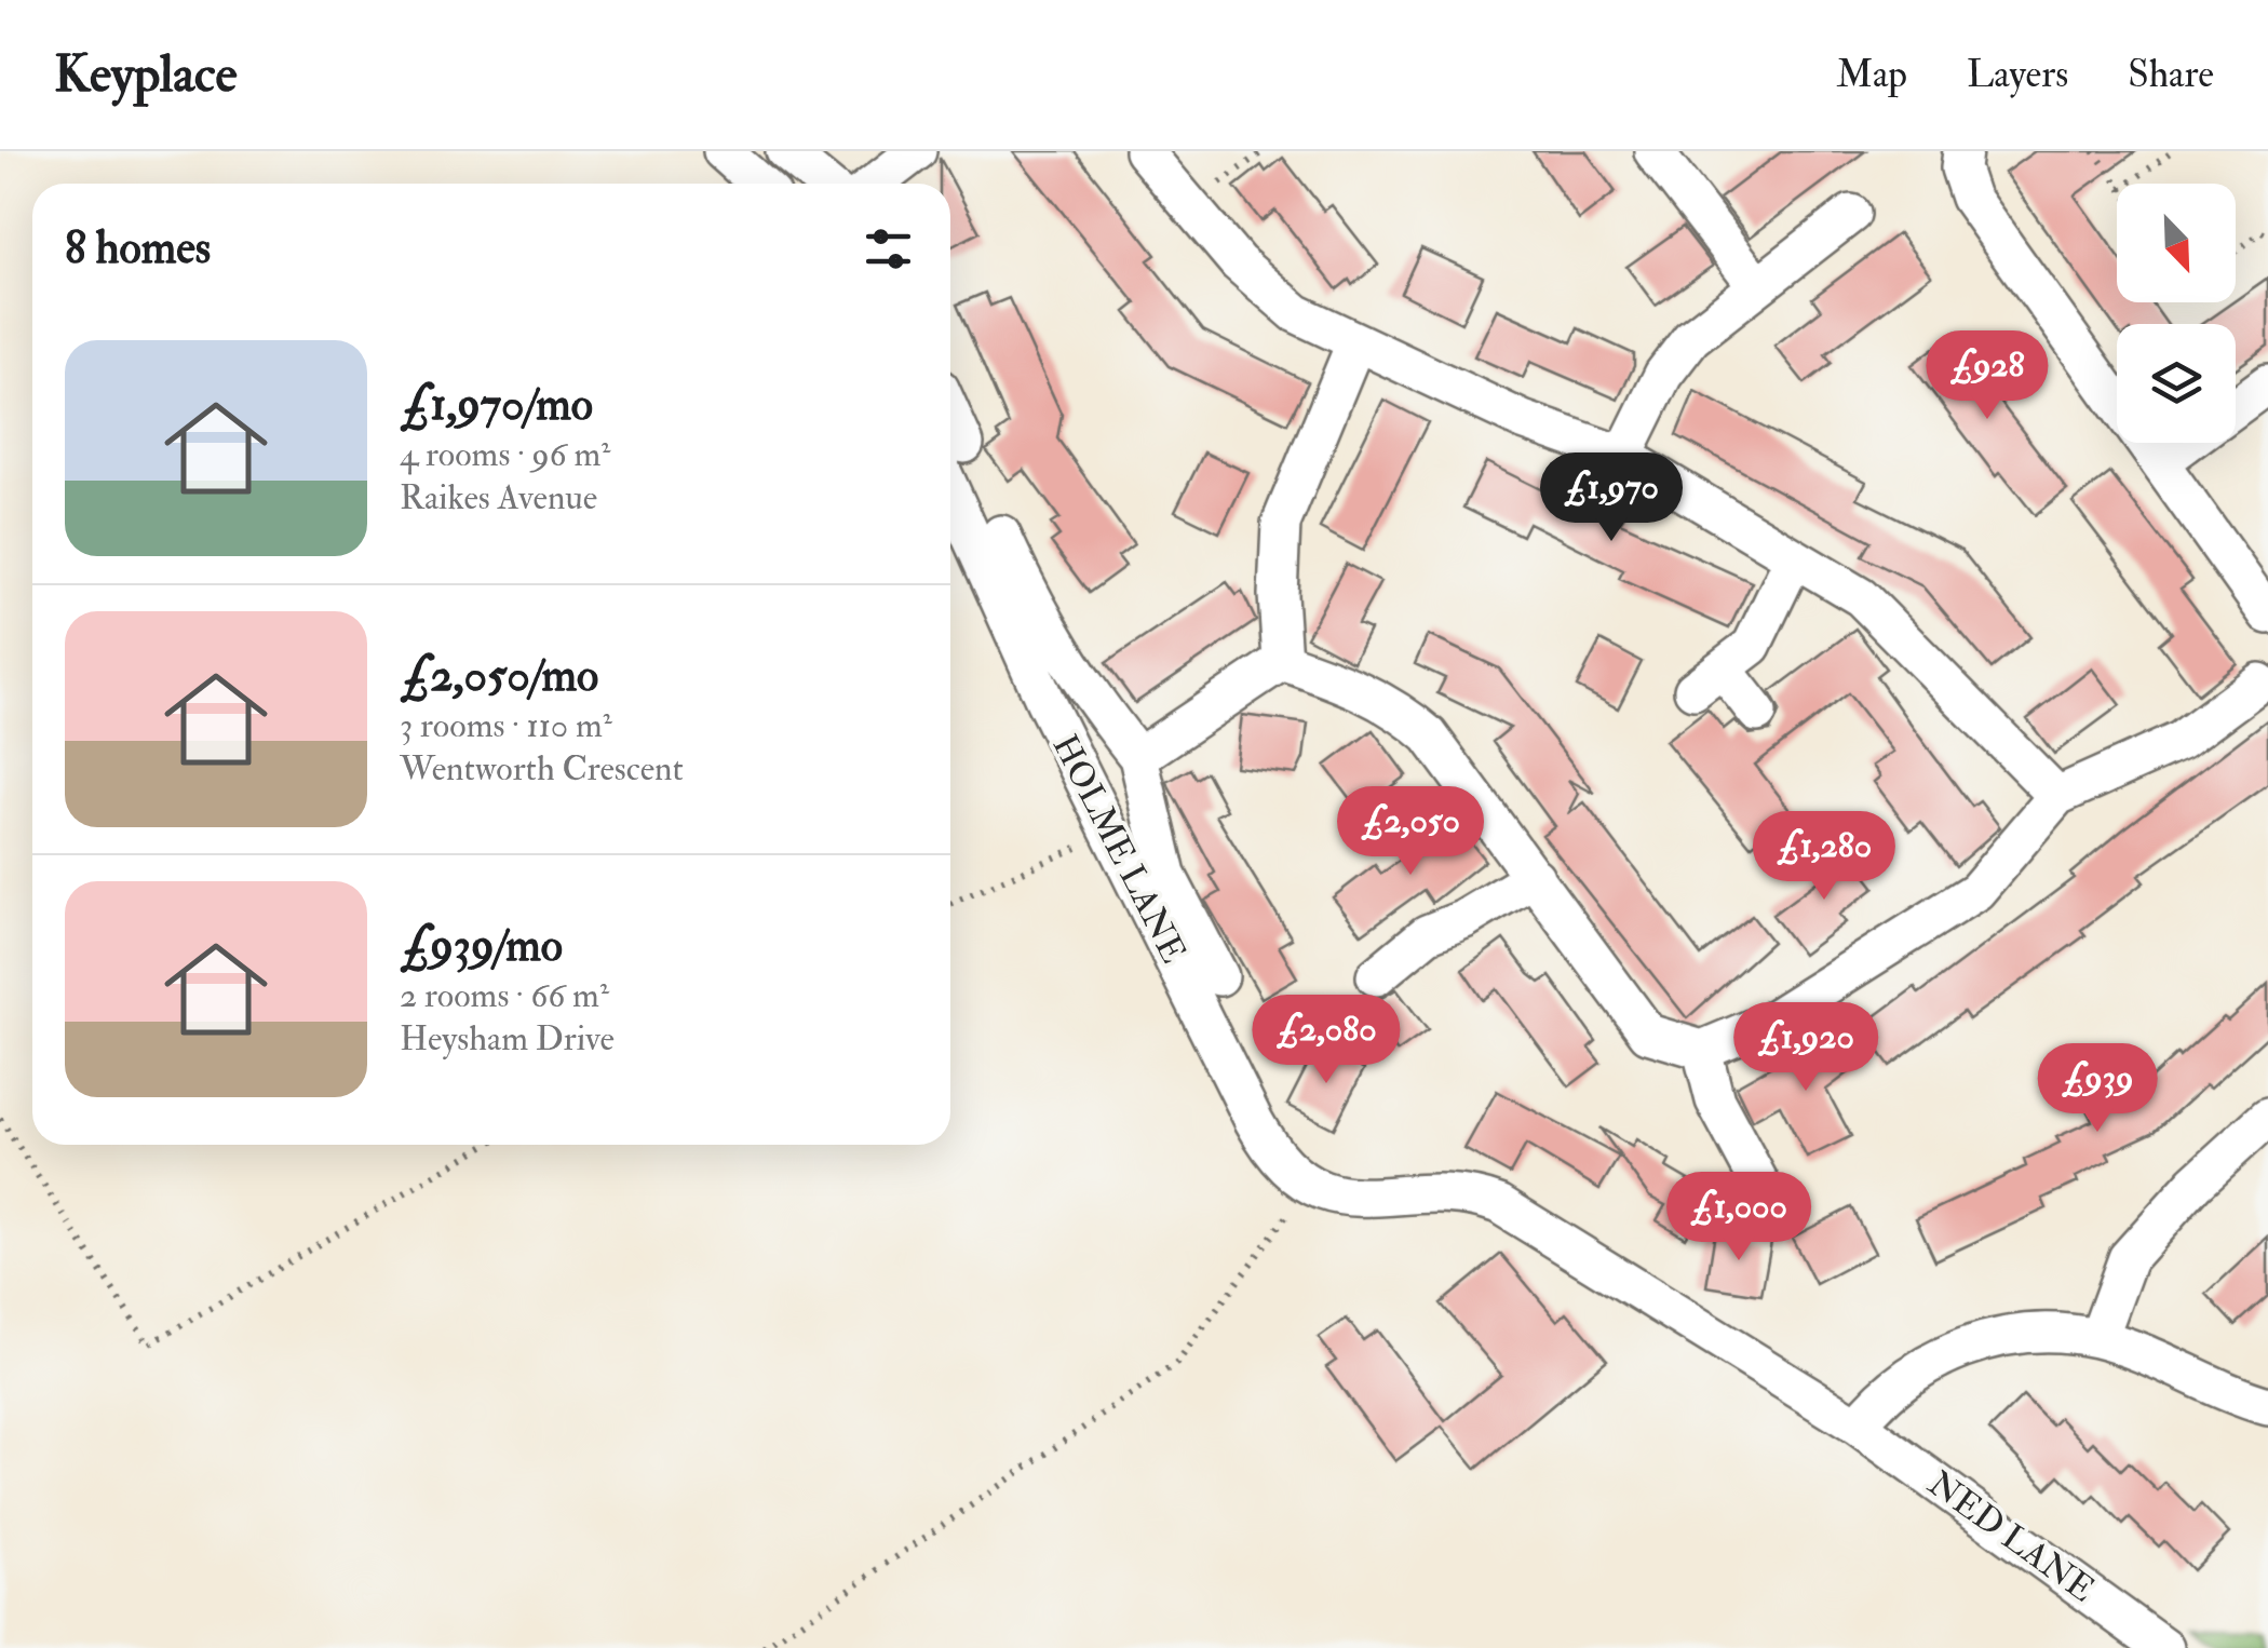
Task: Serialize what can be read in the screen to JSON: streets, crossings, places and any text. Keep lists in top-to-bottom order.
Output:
{
  "streets": {
    "street": ["HOLME LANE", "NED LANE"]
  },
  "crossings": [
    ["HOLME LANE", "NED LANE"]
  ],
  "north": "bottom right",
  "page": {
    "header": "Keyplace",
    "nav": ["Map", "Layers", "Share"],
    "heading": "8 homes",
    "list": [
      {
        "name": "£1,970/mo",
        "note": "4 rooms · 96 m² · Raikes Avenue"
      },
      {
        "name": "£2,050/mo",
        "note": "3 rooms · 110 m² · Wentworth Crescent"
      },
      {
        "name": "£939/mo",
        "note": "2 rooms · 66 m² · Heysham Drive"
      }
    ],
    "price": [
      "£928",
      "£1,970",
      "£2,050",
      "£1,280",
      "£2,080",
      "£1,920",
      "£939",
      "£1,000"
    ]
  }
}
